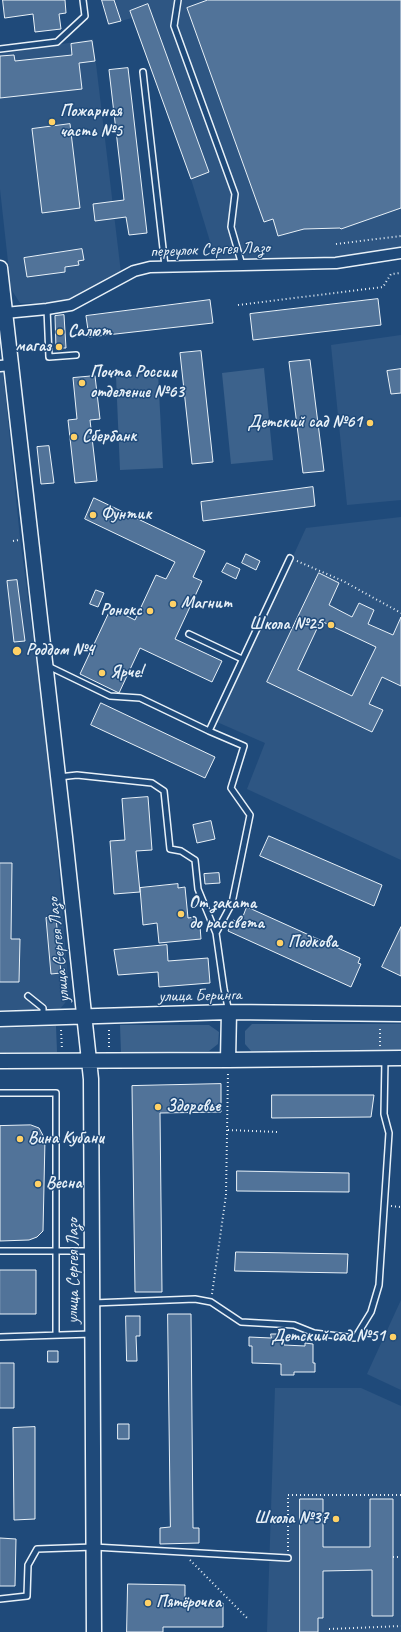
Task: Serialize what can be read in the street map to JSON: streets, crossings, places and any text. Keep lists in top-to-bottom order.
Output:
{
  "streets": {
    "street": ["переулок Сергея Лазо", "улица Сергея Лазо", "улица Беринга"]
  },
  "crossings": [
    ["переулок Сергея Лазо", "улица Сергея Лазо"],
    ["улица Сергея Лазо", "улица Беринга"]
  ],
  "places": [
    "Пожарная часть №5",
    "Салют",
    "магаз",
    "Почта России отделение №63",
    "Детский сад №61",
    "Сбербанк",
    "Фунтик",
    "Магнит",
    "Ронокс",
    "Школа №25",
    "Роддом №4",
    "Ярче!",
    "От заката до рассвета",
    "Подкова",
    "Здоровье",
    "Вина Кубани",
    "Весна",
    "Детский сад №51",
    "Школа №37",
    "Пятёрочка"
  ]
}
